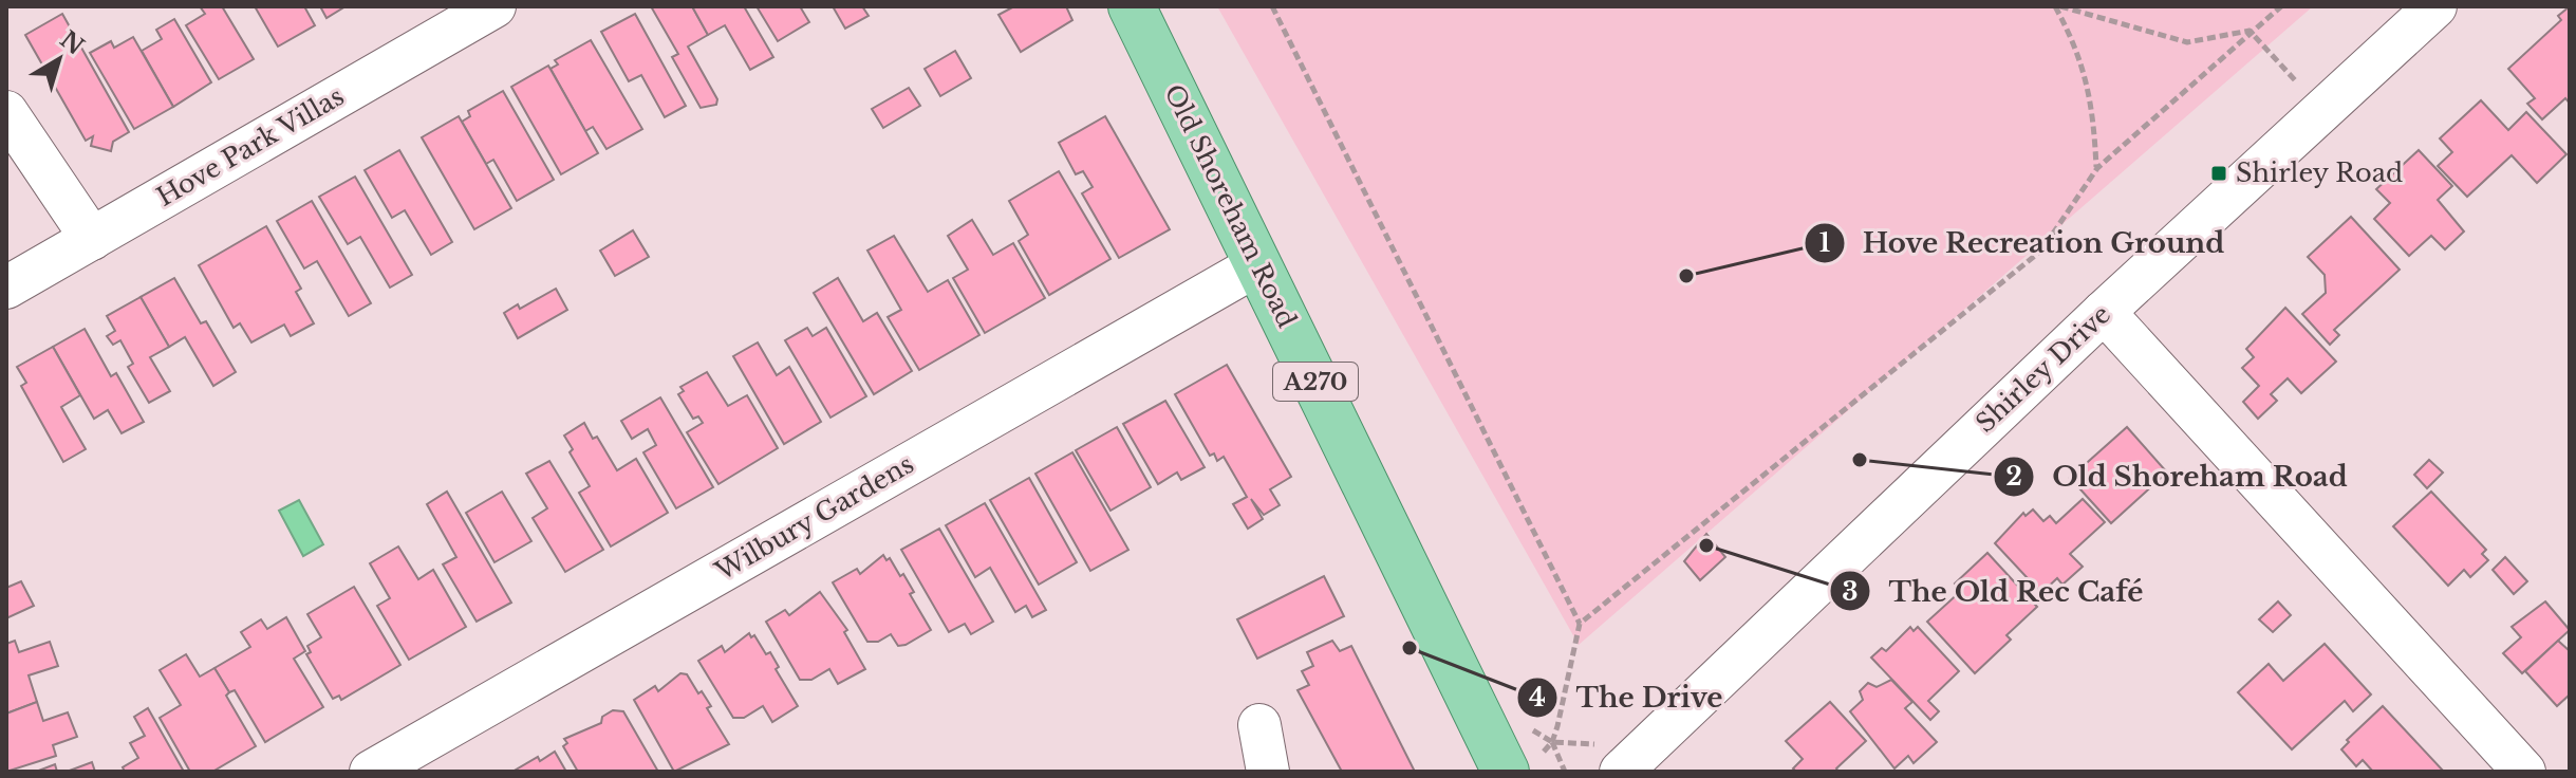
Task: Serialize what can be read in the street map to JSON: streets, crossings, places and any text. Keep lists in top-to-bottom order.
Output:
{
  "streets": {
    "main road": ["Old Shoreham Road", "A270"],
    "street": ["Hove Park Villas", "Shirley Drive", "Wilbury Gardens"]
  },
  "crossings": [
    ["Old Shoreham Road", "Wilbury Gardens"]
  ],
  "places": {
    "transit": ["Shirley Road"],
    "other": [
      "Hove Recreation Ground",
      "Old Shoreham Road",
      "The Old Rec Café",
      "The Drive"
    ]
  },
  "north": "top right"
}
